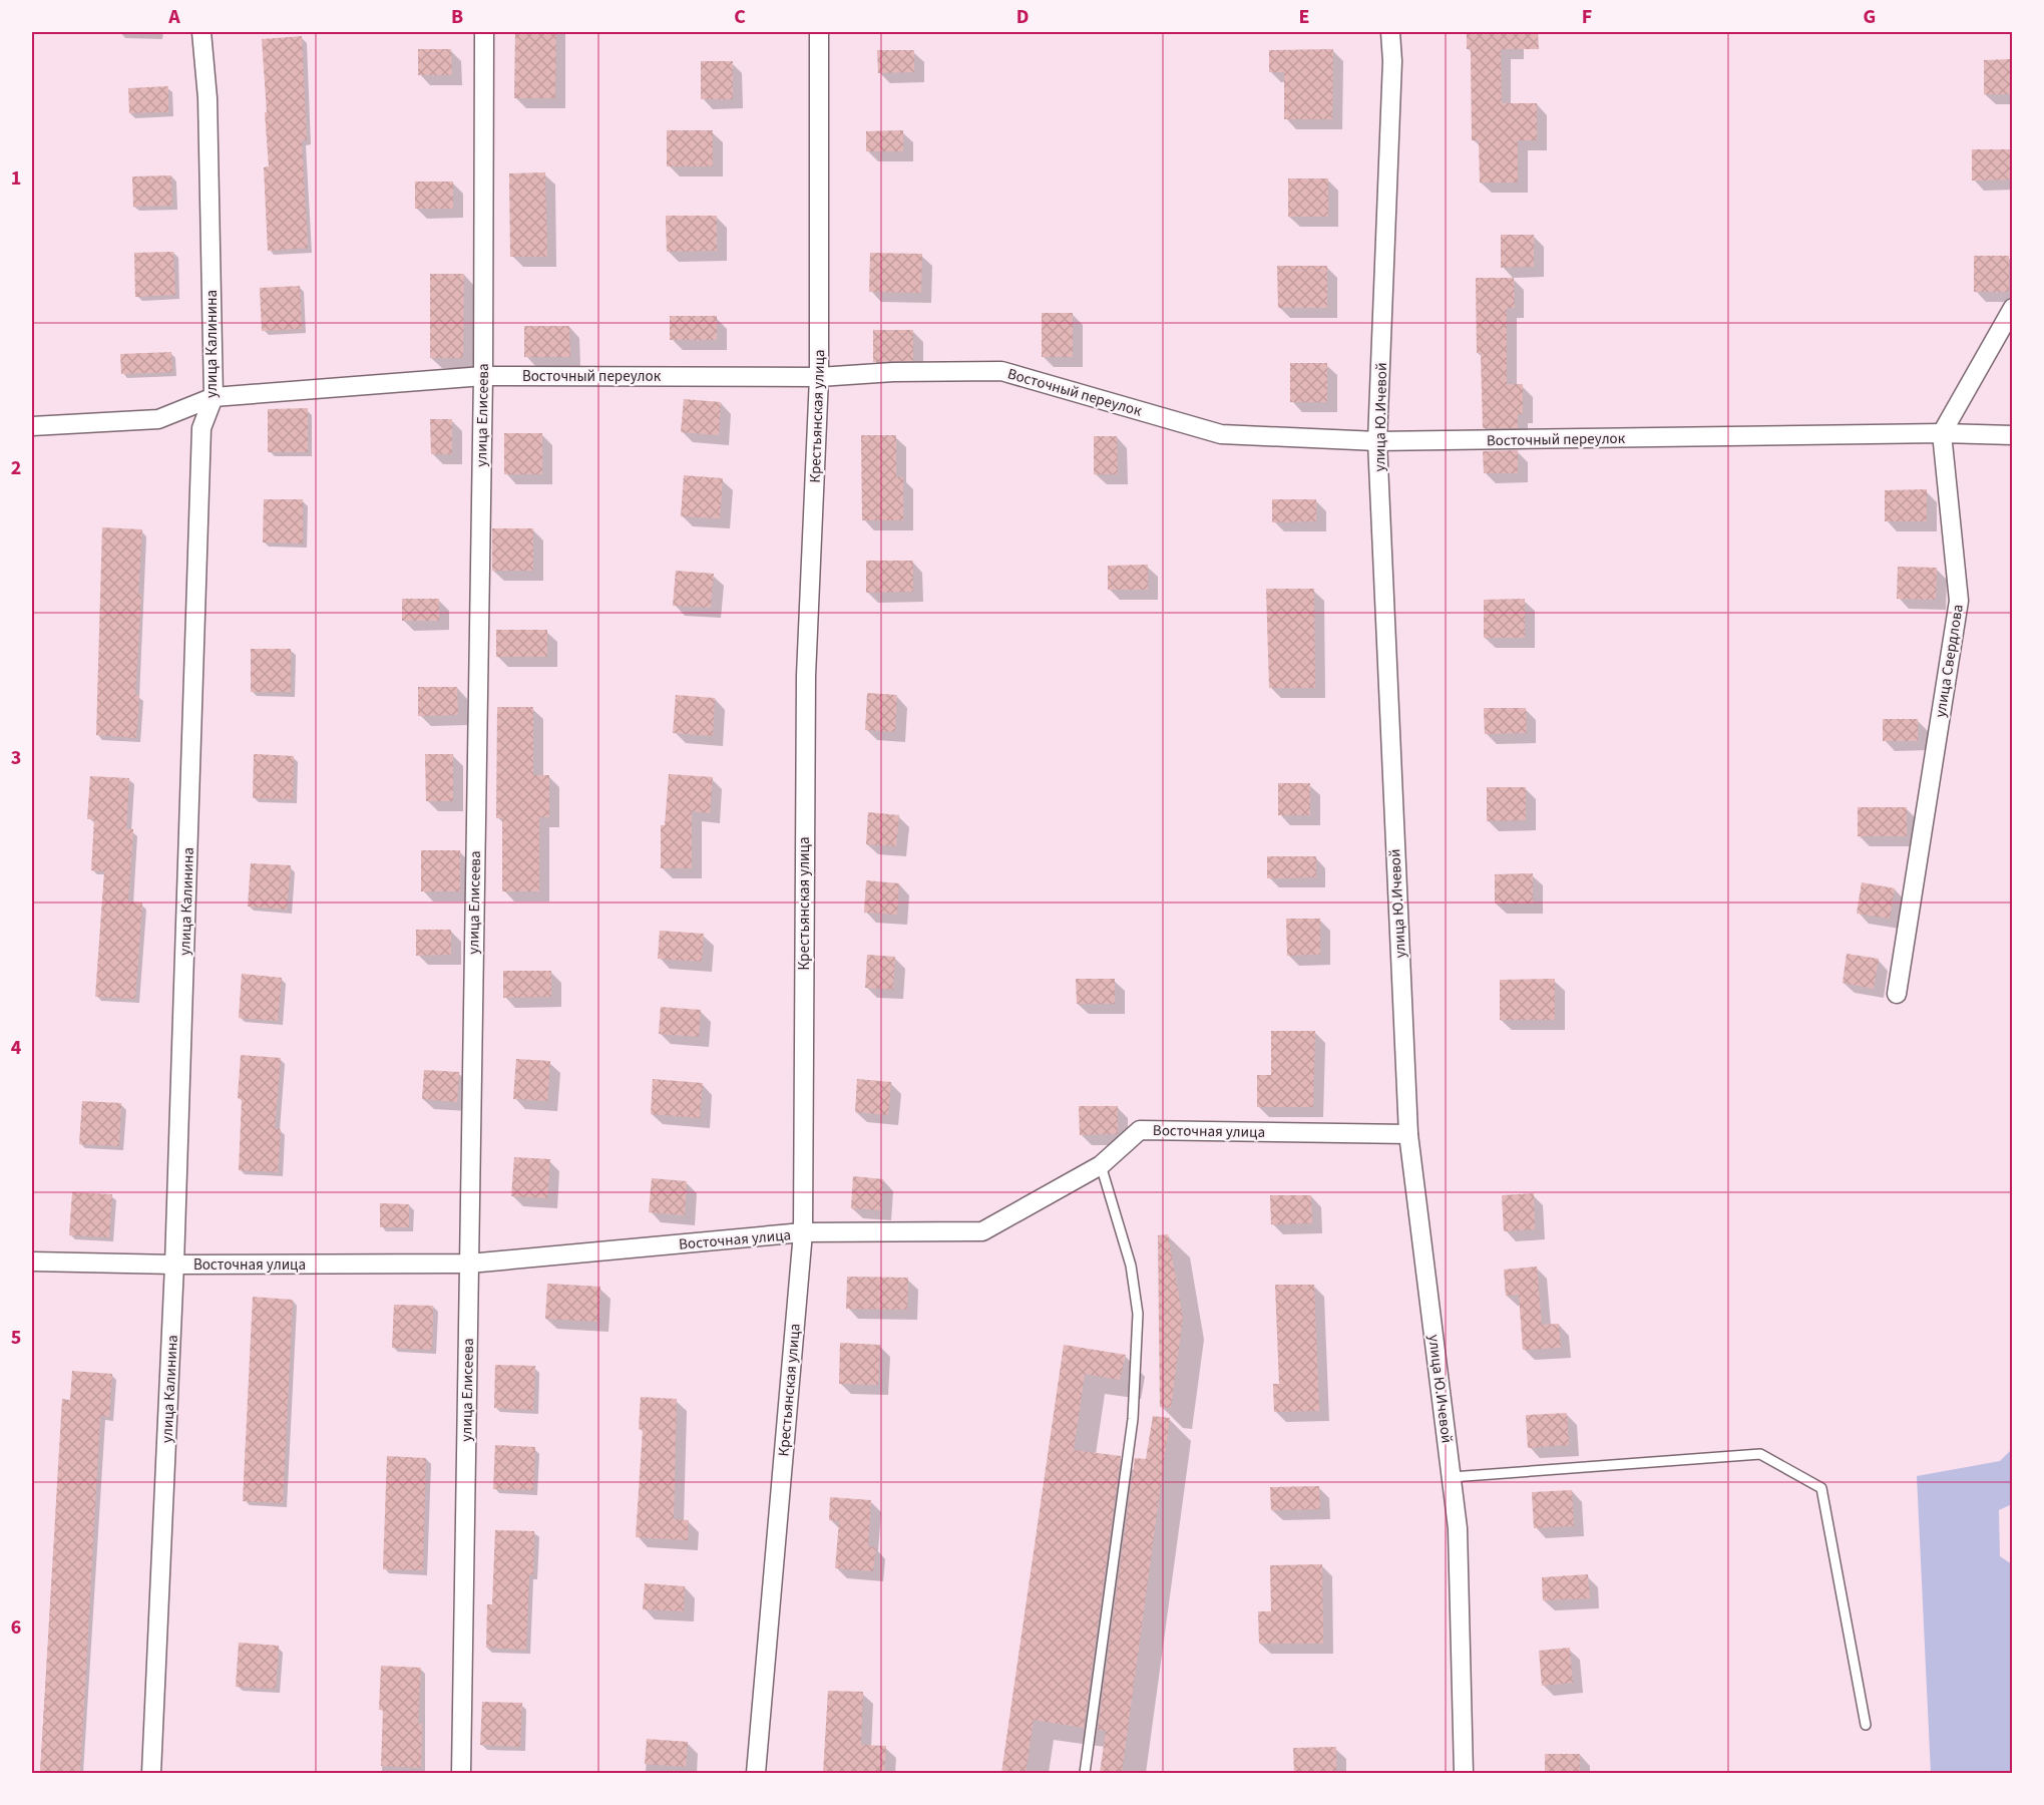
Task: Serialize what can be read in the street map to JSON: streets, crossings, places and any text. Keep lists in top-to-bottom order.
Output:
{
  "streets": {
    "street": [
      "улица Калинина",
      "Восточный переулок",
      "улица Елисеева",
      "Крестьянская улица",
      "улица Ю.Ичевой",
      "улица Свердлова",
      "Восточная улица"
    ]
  },
  "crossings": [
    ["улица Калинина", "Восточный переулок"],
    ["улица Калинина", "Восточная улица"],
    ["Восточный переулок", "улица Елисеева"],
    ["Восточный переулок", "Крестьянская улица"],
    ["Восточный переулок", "улица Ю.Ичевой"],
    ["Восточный переулок", "улица Свердлова"],
    ["улица Елисеева", "Восточная улица"],
    ["Крестьянская улица", "Восточная улица"],
    ["улица Ю.Ичевой", "Восточная улица"]
  ],
  "grid": {
    "columns": [
      "A",
      "B",
      "C",
      "D",
      "E",
      "F",
      "G"
    ],
    "rows": [
      "1",
      "2",
      "3",
      "4",
      "5",
      "6"
    ]
  }
}
